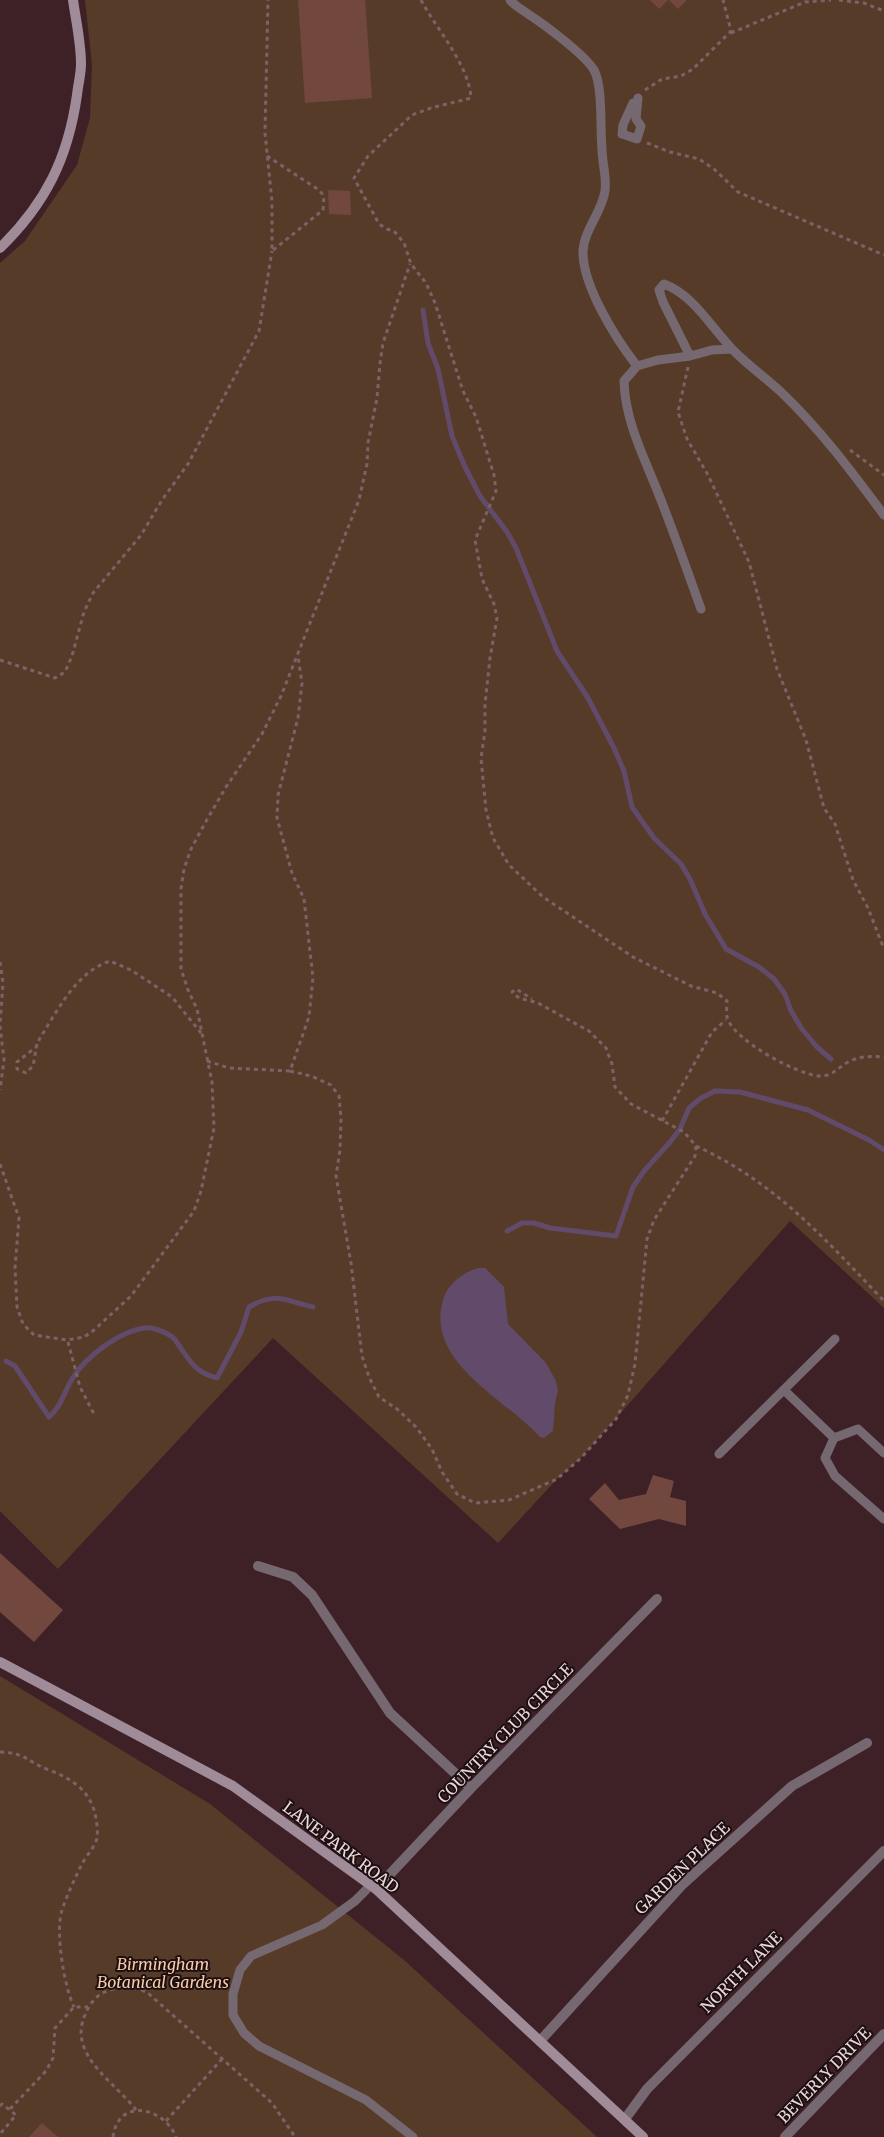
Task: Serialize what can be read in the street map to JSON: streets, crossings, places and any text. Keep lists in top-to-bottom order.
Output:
{
  "streets": {
    "street": [
      "COUNTRY CLUB CIRCLE",
      "LANE PARK ROAD",
      "GARDEN PLACE",
      "NORTH LANE",
      "BEVERLY DRIVE"
    ]
  },
  "crossings": [
    ["COUNTRY CLUB CIRCLE", "LANE PARK ROAD"],
    ["LANE PARK ROAD", "GARDEN PLACE"],
    ["LANE PARK ROAD", "NORTH LANE"]
  ],
  "parks": ["Birmingham Botanical Gardens"]
}
